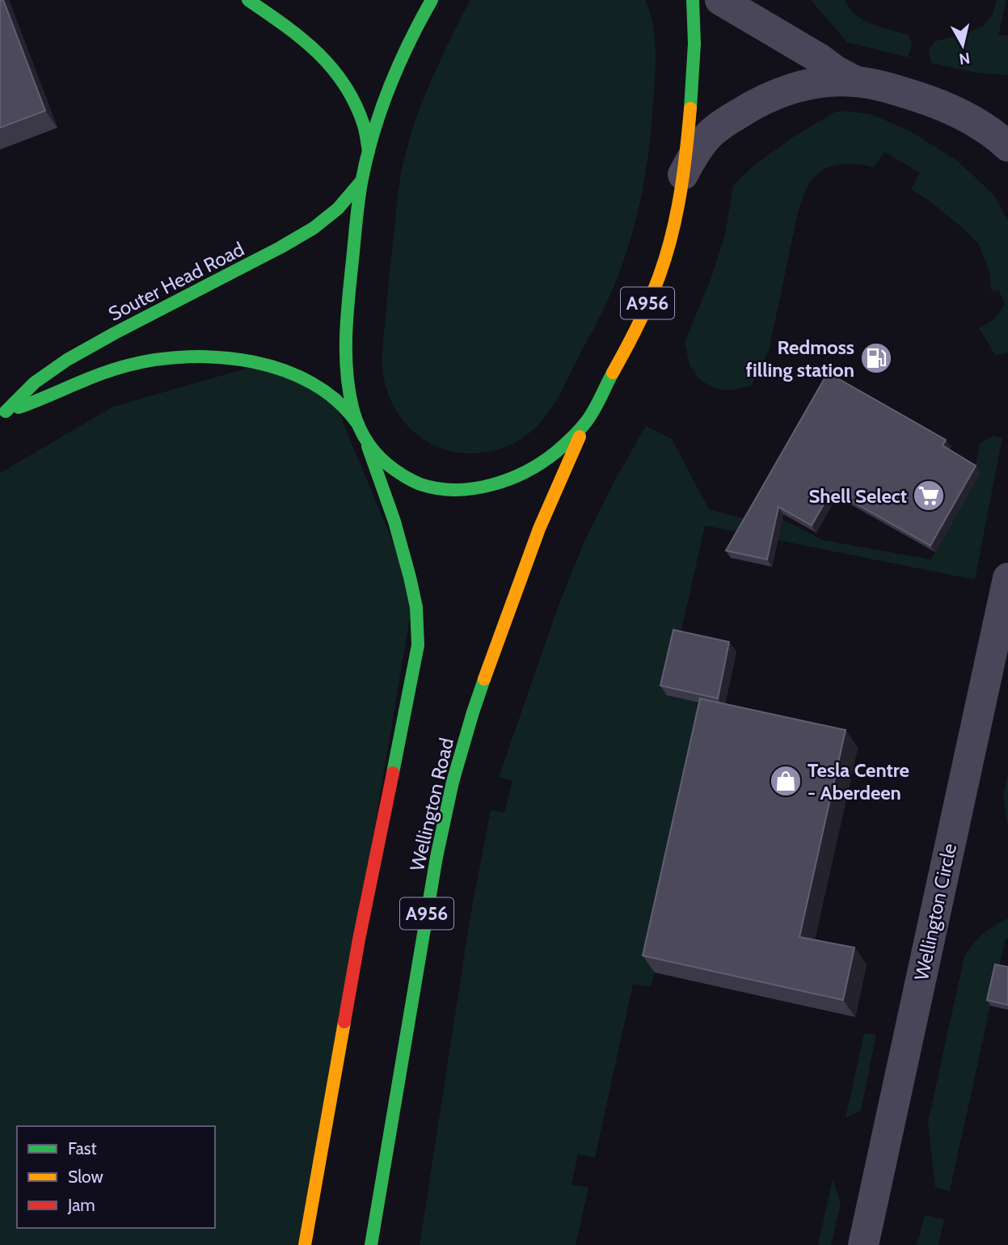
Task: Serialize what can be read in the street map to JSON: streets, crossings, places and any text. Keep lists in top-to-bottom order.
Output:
{
  "streets": {
    "main road": ["Souter Head Road", "A956", "Wellington Road"],
    "street": ["Wellington Circle"]
  },
  "crossings": [
    ["Souter Head Road", "A956"],
    ["A956", "Wellington Road"]
  ],
  "places": {
    "fuel station": ["Redmoss filling station"],
    "supermarket": ["Shell Select"],
    "shop": ["Tesla Centre - Aberdeen"]
  },
  "legend": ["Fast", "Slow", "Jam"],
  "north": "bottom"
}
